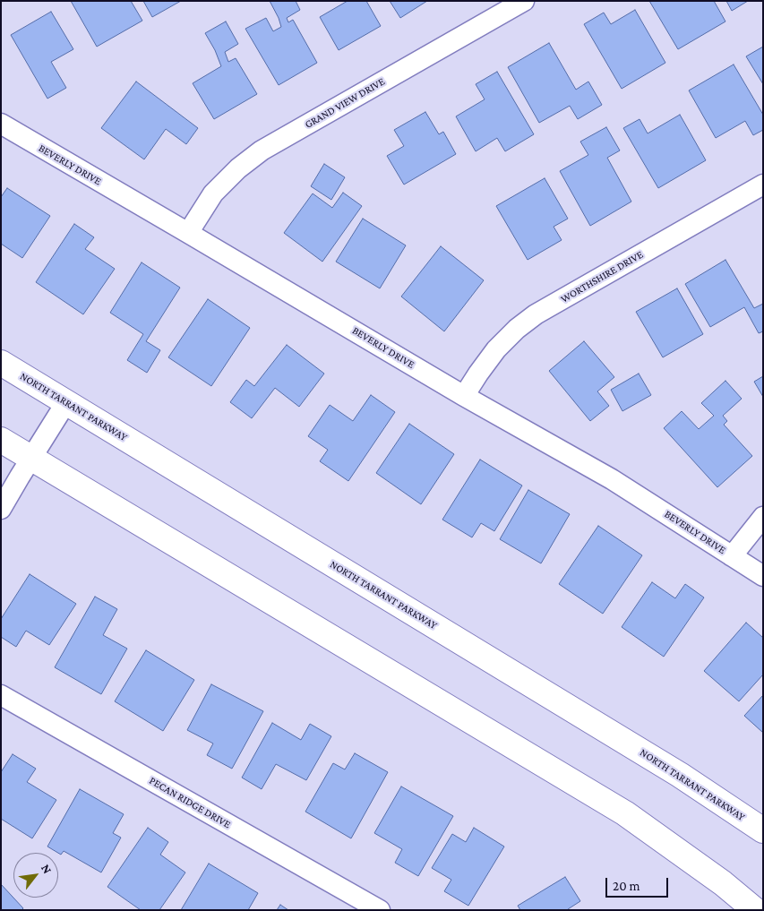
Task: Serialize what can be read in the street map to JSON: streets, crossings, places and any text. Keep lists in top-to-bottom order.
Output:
{
  "streets": {
    "main road": ["NORTH TARRANT PARKWAY"],
    "street": [
      "GRAND VIEW DRIVE",
      "BEVERLY DRIVE",
      "WORTHSHIRE DRIVE",
      "PECAN RIDGE DRIVE"
    ]
  },
  "crossings": [
    ["GRAND VIEW DRIVE", "BEVERLY DRIVE"],
    ["BEVERLY DRIVE", "WORTHSHIRE DRIVE"]
  ],
  "scale_bar": "20 m",
  "north": "top right"
}
